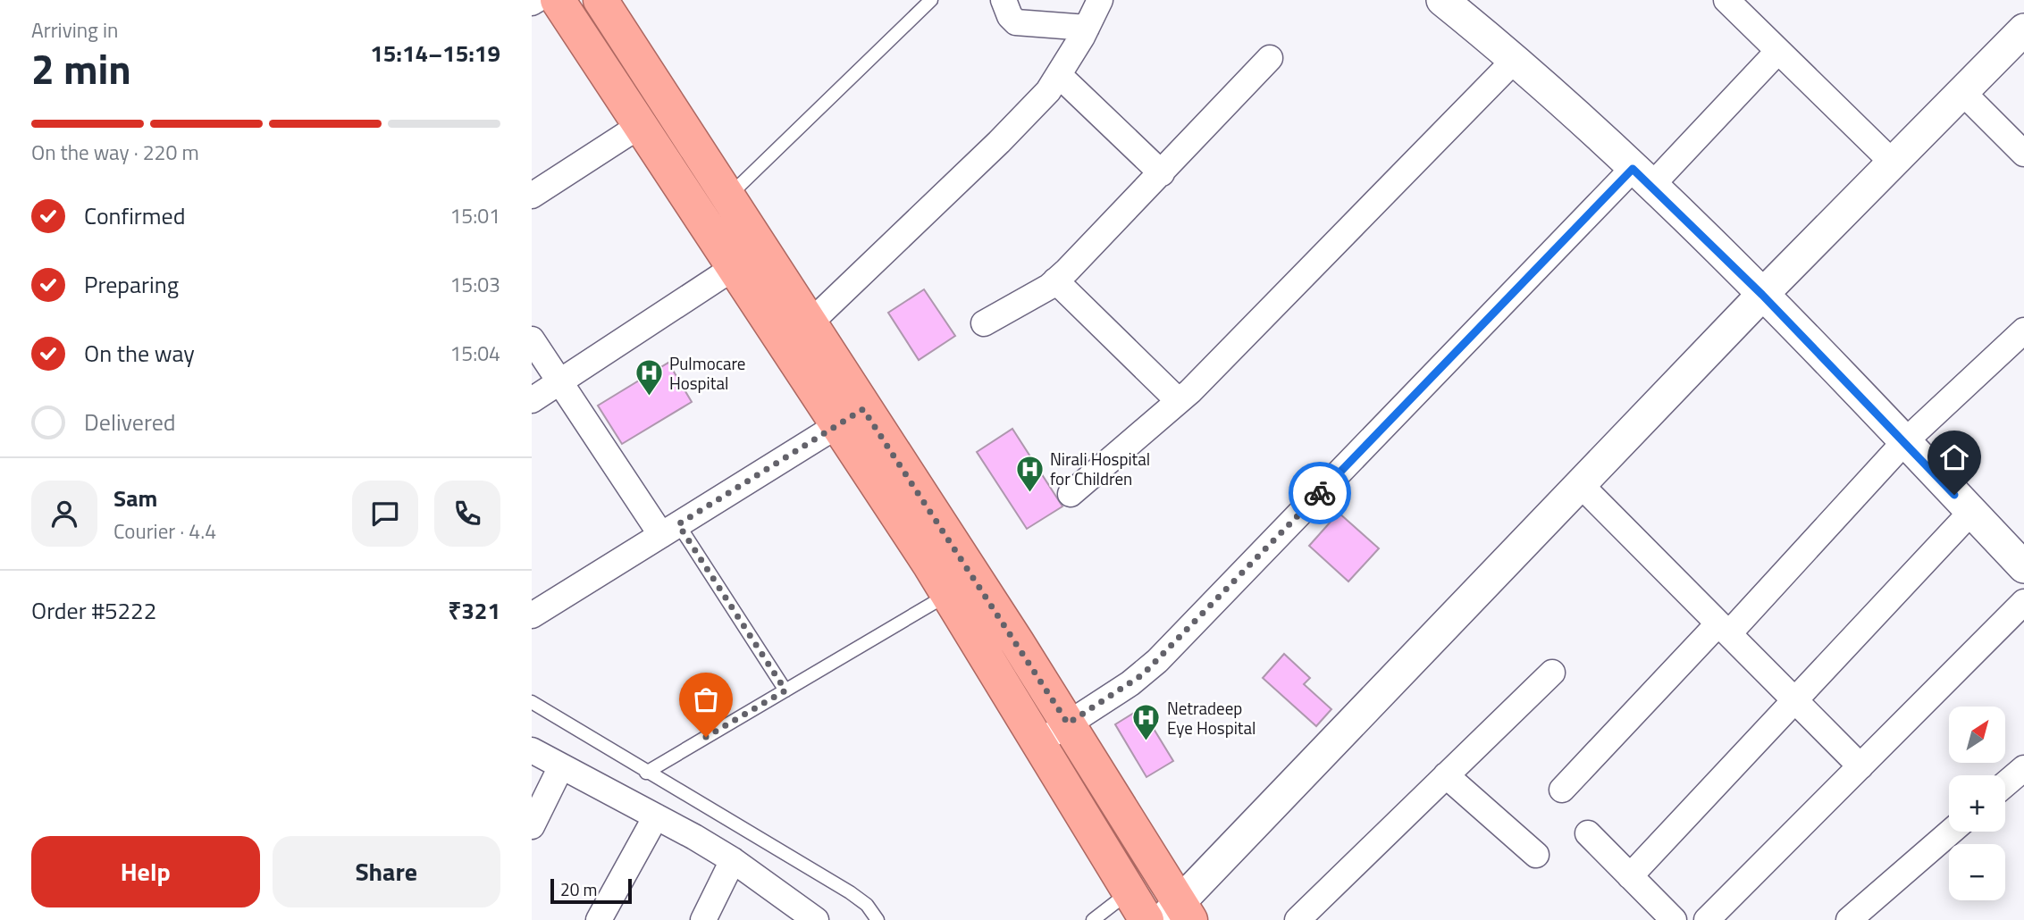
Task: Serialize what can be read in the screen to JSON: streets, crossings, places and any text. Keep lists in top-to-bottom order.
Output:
{
  "places": {
    "hospital": ["Pulmocare Hospital", "Nirali Hospital for Children", "Netradeep Eye Hospital"]
  },
  "scale_bar": "20 m",
  "north": "top right",
  "page": {
    "heading": ["2 min", "Arriving in", "15:14–15:19"],
    "panel": [
      "Sam",
      "Courier · 4.4",
      "Order #5222",
      "₹321"
    ],
    "bar": "On the way · 220 m",
    "list": [
      ["Confirmed", "15:01"],
      ["Preparing", "15:03"],
      ["On the way", "15:04"],
      "Delivered"
    ],
    "map_buttons": ["+", "−"],
    "buttons": ["Help", "Share"],
    "scale": "20 m"
  }
}
